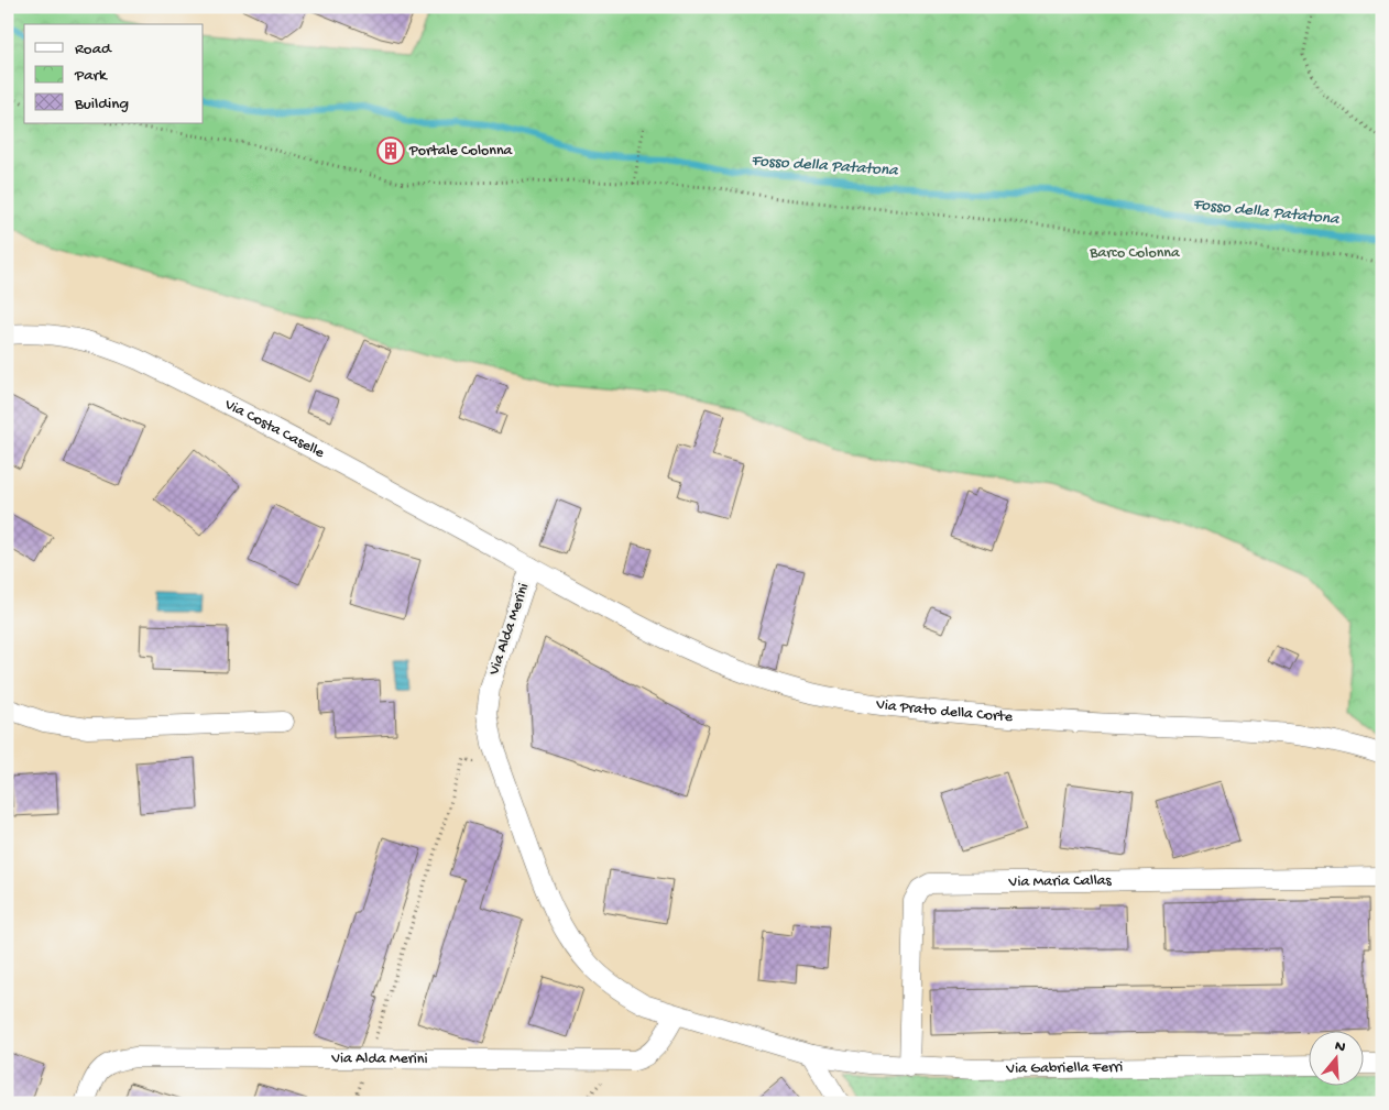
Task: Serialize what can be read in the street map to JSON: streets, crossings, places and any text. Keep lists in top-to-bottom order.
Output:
{
  "streets": {
    "street": [
      "Via Costa Caselle",
      "Via Alda Merini",
      "Via Prato della Corte",
      "Via Maria Callas",
      "Via Gabriella Ferri"
    ]
  },
  "crossings": [
    ["Via Costa Caselle", "Via Alda Merini"],
    ["Via Costa Caselle", "Via Prato della Corte"],
    ["Via Alda Merini", "Via Prato della Corte"],
    ["Via Alda Merini", "Via Gabriella Ferri"],
    ["Via Maria Callas", "Via Gabriella Ferri"]
  ],
  "water": ["Fosso della Patatona"],
  "parks": ["Barco Colonna"],
  "places": {
    "building": ["Portale Colonna"]
  },
  "legend": ["Road", "Park", "Building"],
  "north": "top"
}
